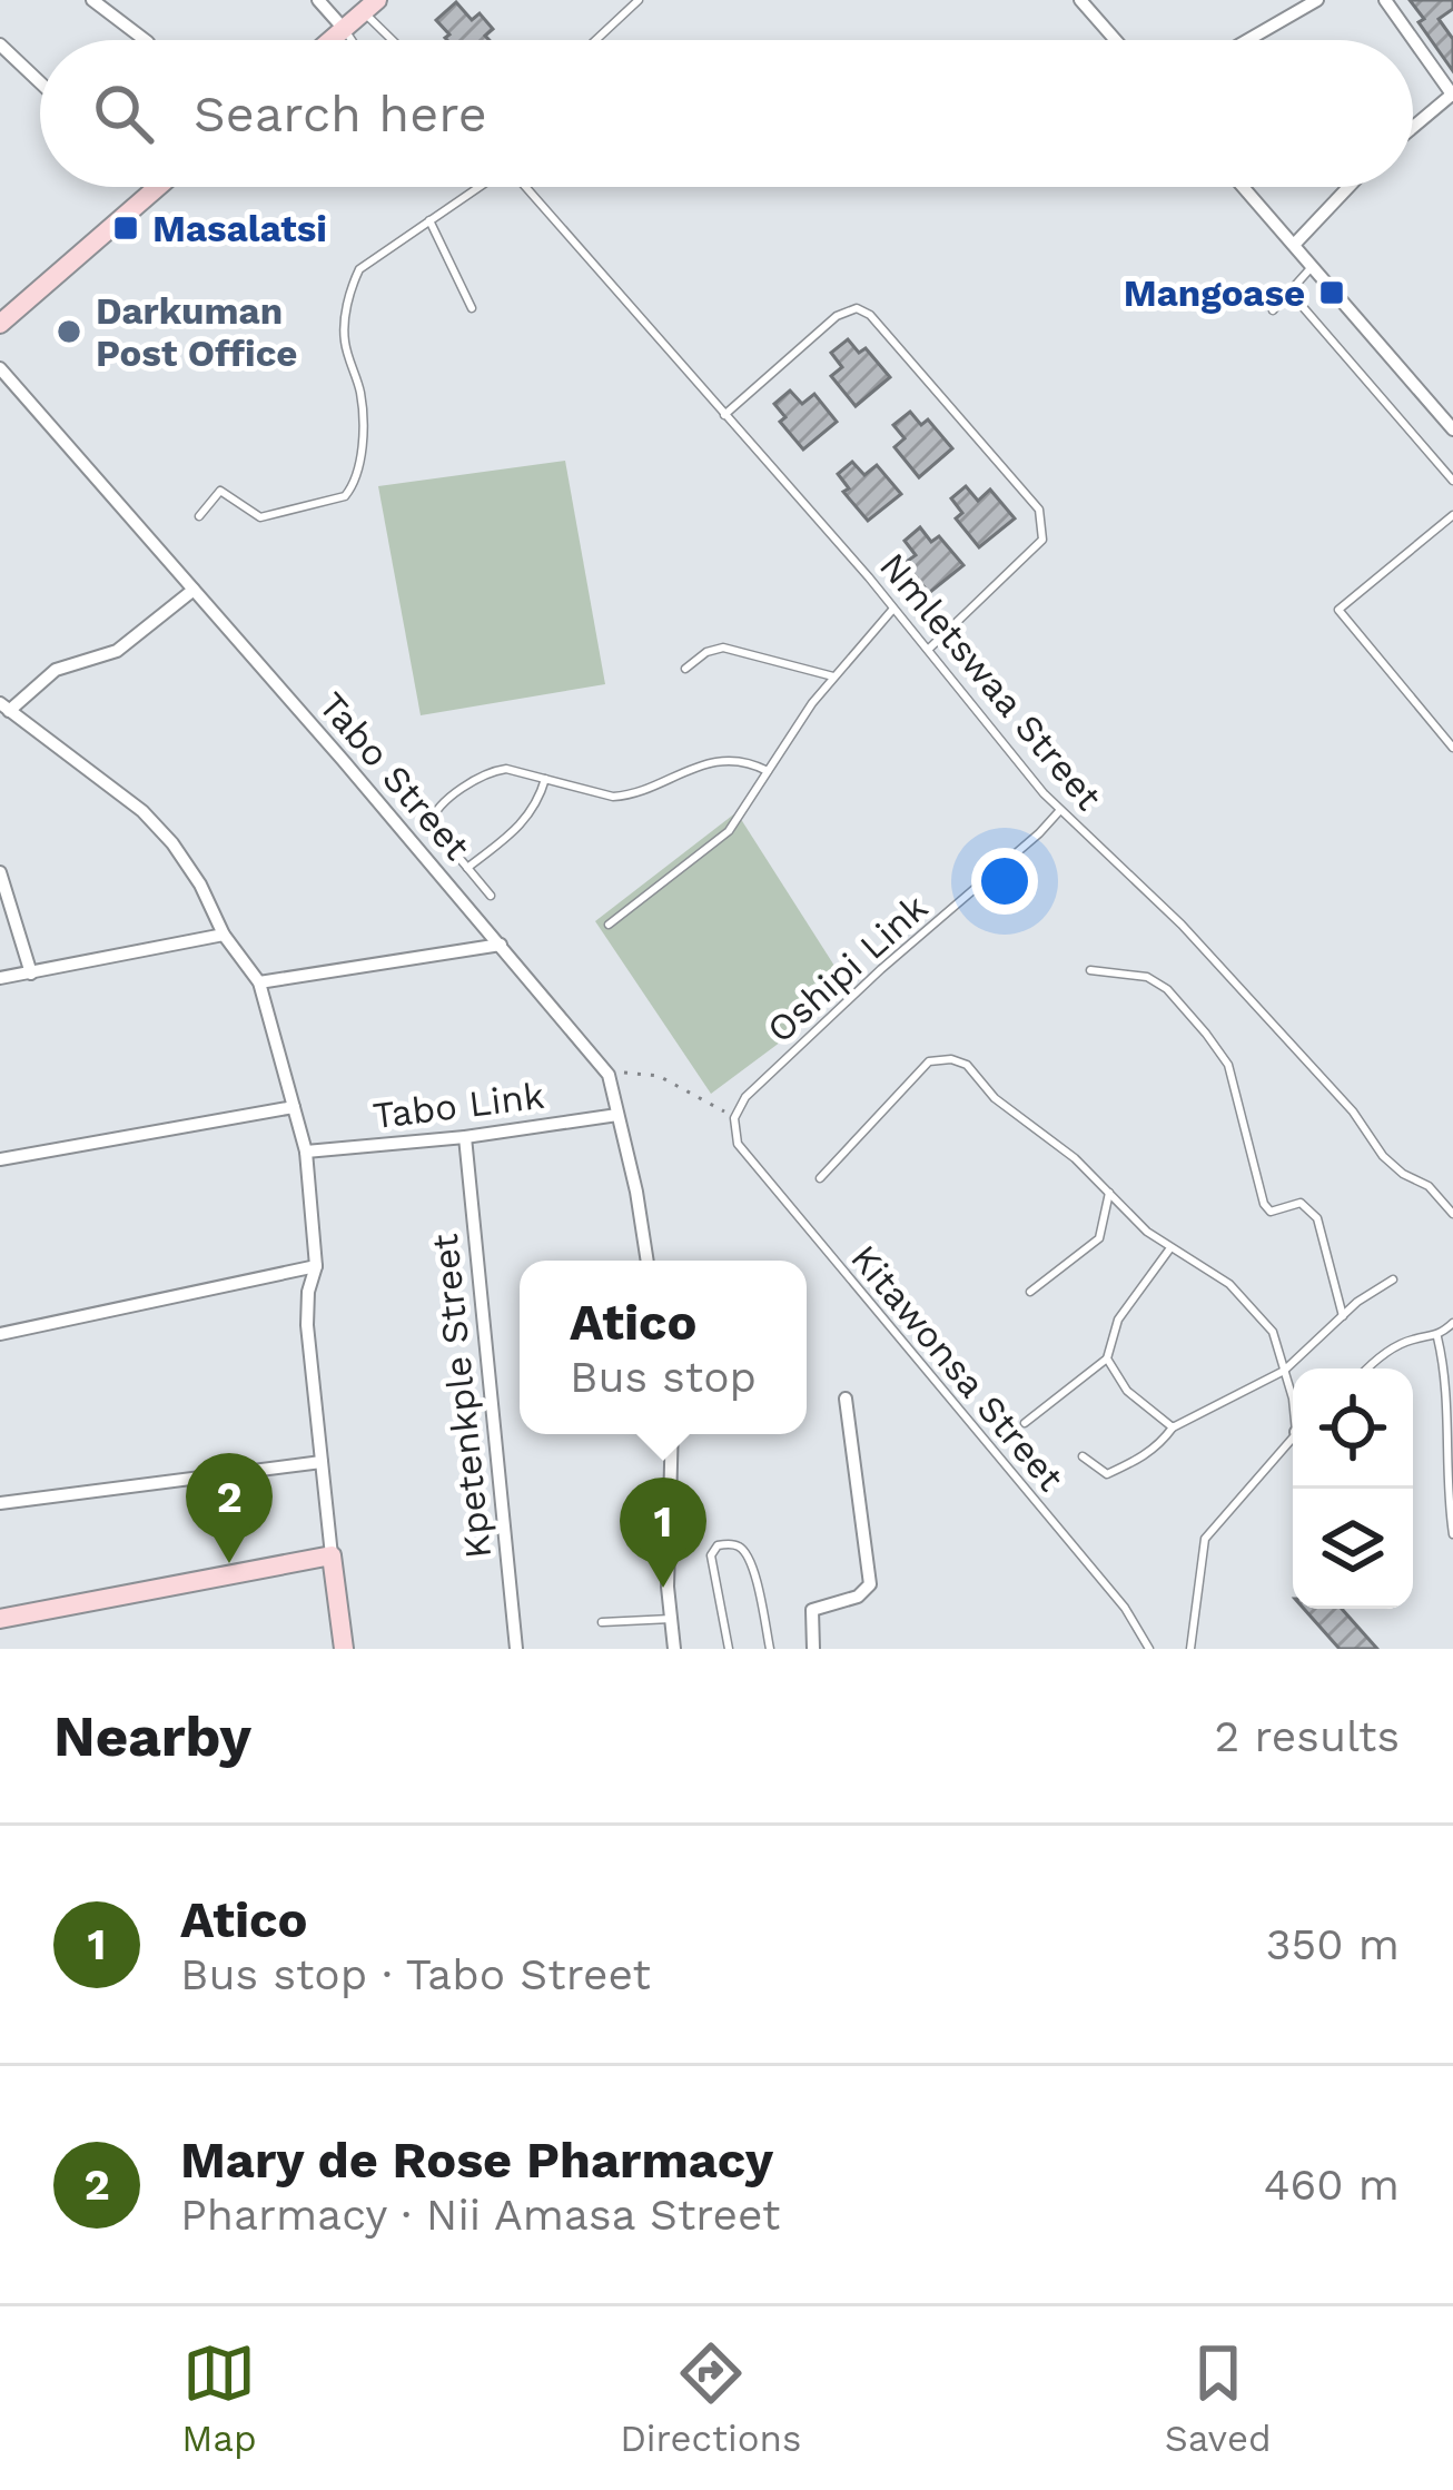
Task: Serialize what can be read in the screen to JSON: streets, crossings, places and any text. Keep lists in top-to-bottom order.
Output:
{
  "streets": {
    "street": ["Tabo Street", "Tabo Link", "Kpetenkple Street"],
    "lane": ["Nmletswaa Street", "Oshipi Link", "Kitawonsa Street"]
  },
  "crossings": [
    ["Nmletswaa Street", "Oshipi Link"],
    ["Tabo Street", "Tabo Link"],
    ["Oshipi Link", "Kitawonsa Street"],
    ["Tabo Link", "Kpetenkple Street"]
  ],
  "places": {
    "transit": ["Masalatsi", "Mangoase"],
    "other": ["Darkuman Post Office"]
  },
  "page": {
    "search": "Search here",
    "popup": ["Atico", "Bus stop"],
    "pins": ["2", "1"],
    "heading": ["Nearby", "2 results"],
    "list": [
      {
        "mark": "1",
        "name": "Atico",
        "note": "Bus stop · Tabo Street",
        "value": "350 m"
      },
      {
        "mark": "2",
        "name": "Mary de Rose Pharmacy",
        "note": "Pharmacy · Nii Amasa Street",
        "value": "460 m"
      }
    ],
    "nav": ["Map", "Directions", "Saved"]
  }
}
